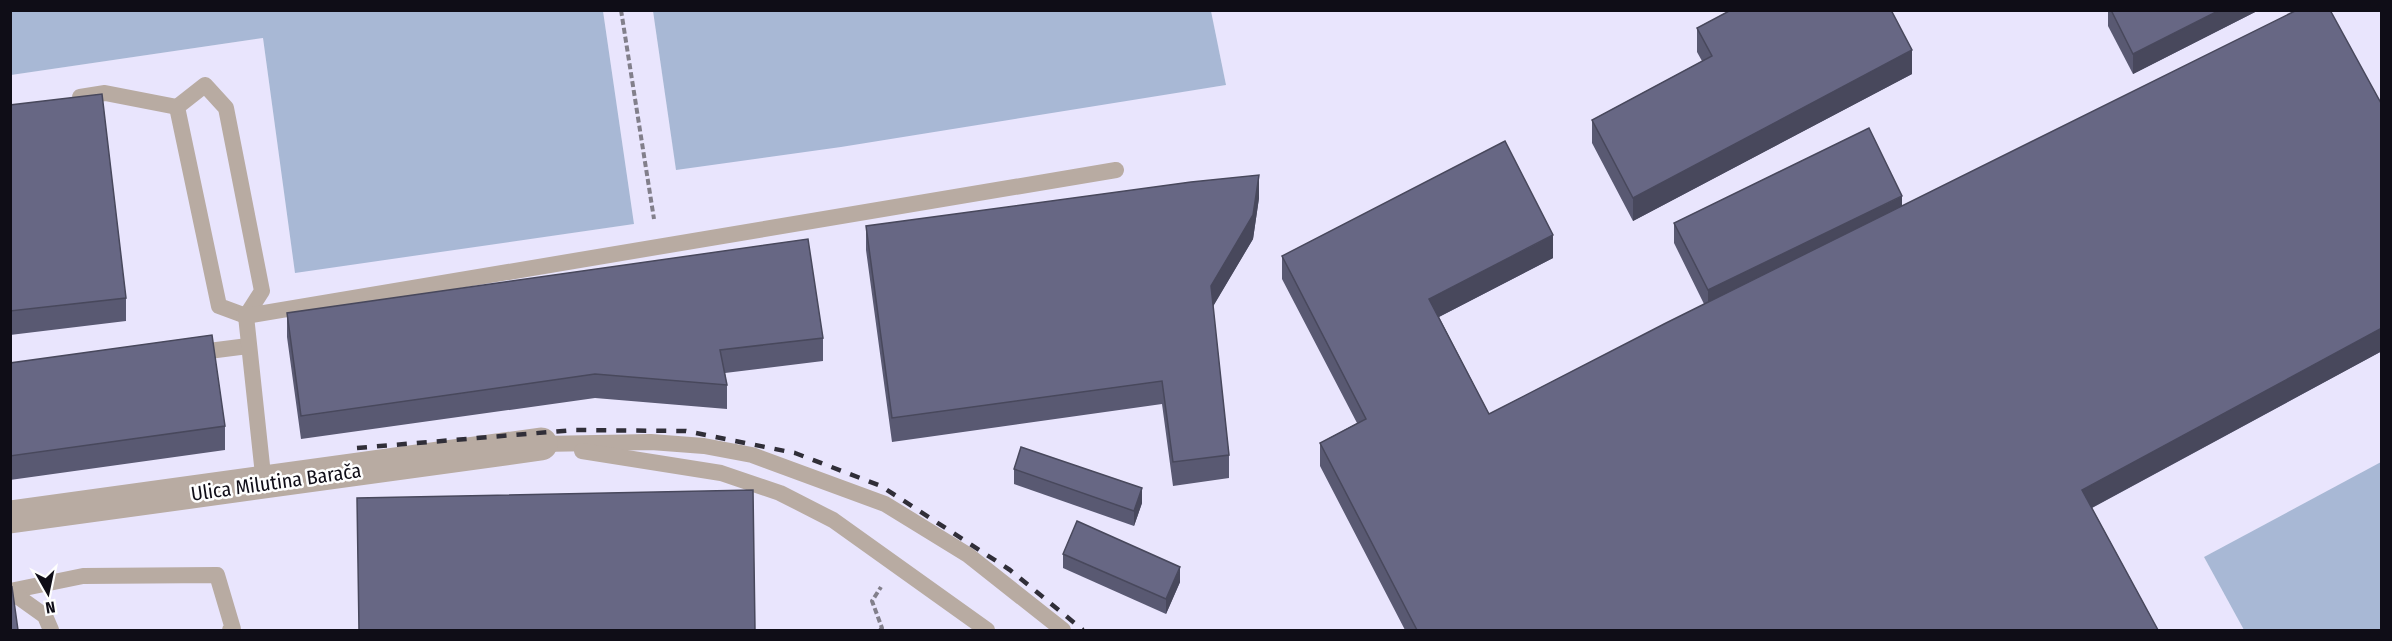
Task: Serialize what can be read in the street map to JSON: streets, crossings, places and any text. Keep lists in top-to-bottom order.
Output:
{
  "streets": {
    "street": ["Ulica Milutina Barača"]
  },
  "north": "bottom"
}
